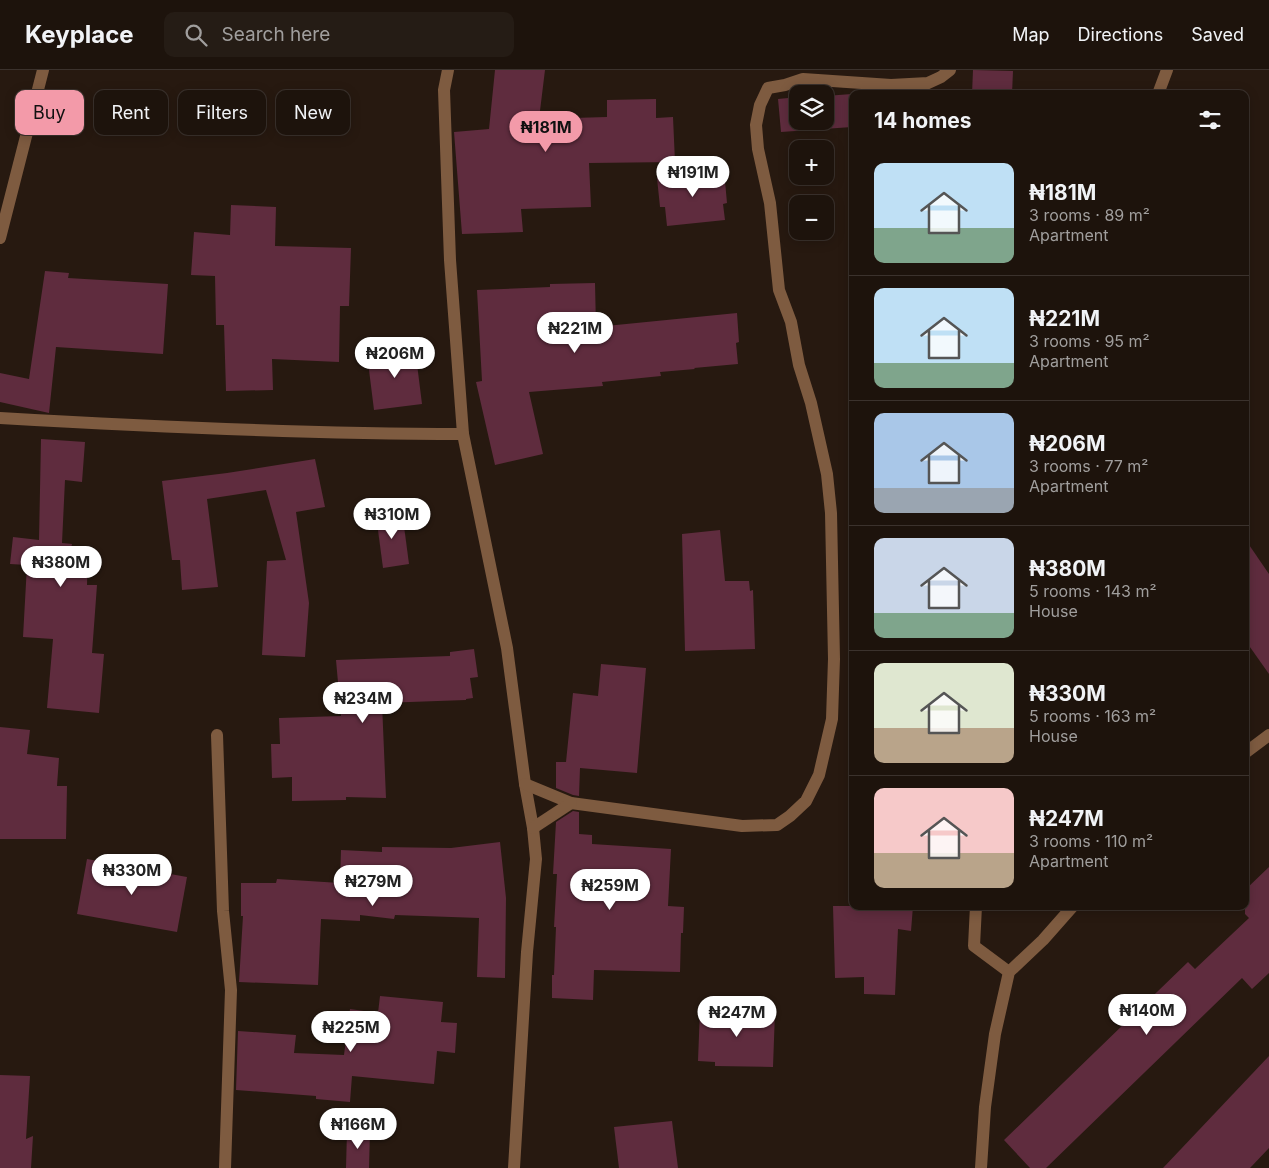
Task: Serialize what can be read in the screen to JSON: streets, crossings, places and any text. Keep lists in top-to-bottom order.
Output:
{
  "page": {
    "header": "Keyplace",
    "search": "Search here",
    "nav": ["Map", "Directions", "Saved"],
    "map_buttons": ["+", "−"],
    "chip": [
      "Buy",
      "Rent",
      "Filters",
      "New"
    ],
    "heading": "14 homes",
    "price": [
      "₦181M",
      "₦191M",
      "₦221M",
      "₦206M",
      "₦310M",
      "₦380M",
      "₦234M",
      "₦330M",
      "₦279M",
      "₦259M",
      "₦140M",
      "₦247M",
      "₦225M",
      "₦166M"
    ],
    "list": [
      {
        "name": "₦181M",
        "note": "3 rooms · 89 m² · Apartment"
      },
      {
        "name": "₦221M",
        "note": "3 rooms · 95 m² · Apartment"
      },
      {
        "name": "₦206M",
        "note": "3 rooms · 77 m² · Apartment"
      },
      {
        "name": "₦380M",
        "note": "5 rooms · 143 m² · House"
      },
      {
        "name": "₦330M",
        "note": "5 rooms · 163 m² · House"
      },
      {
        "name": "₦247M",
        "note": "3 rooms · 110 m² · Apartment"
      }
    ]
  }
}
